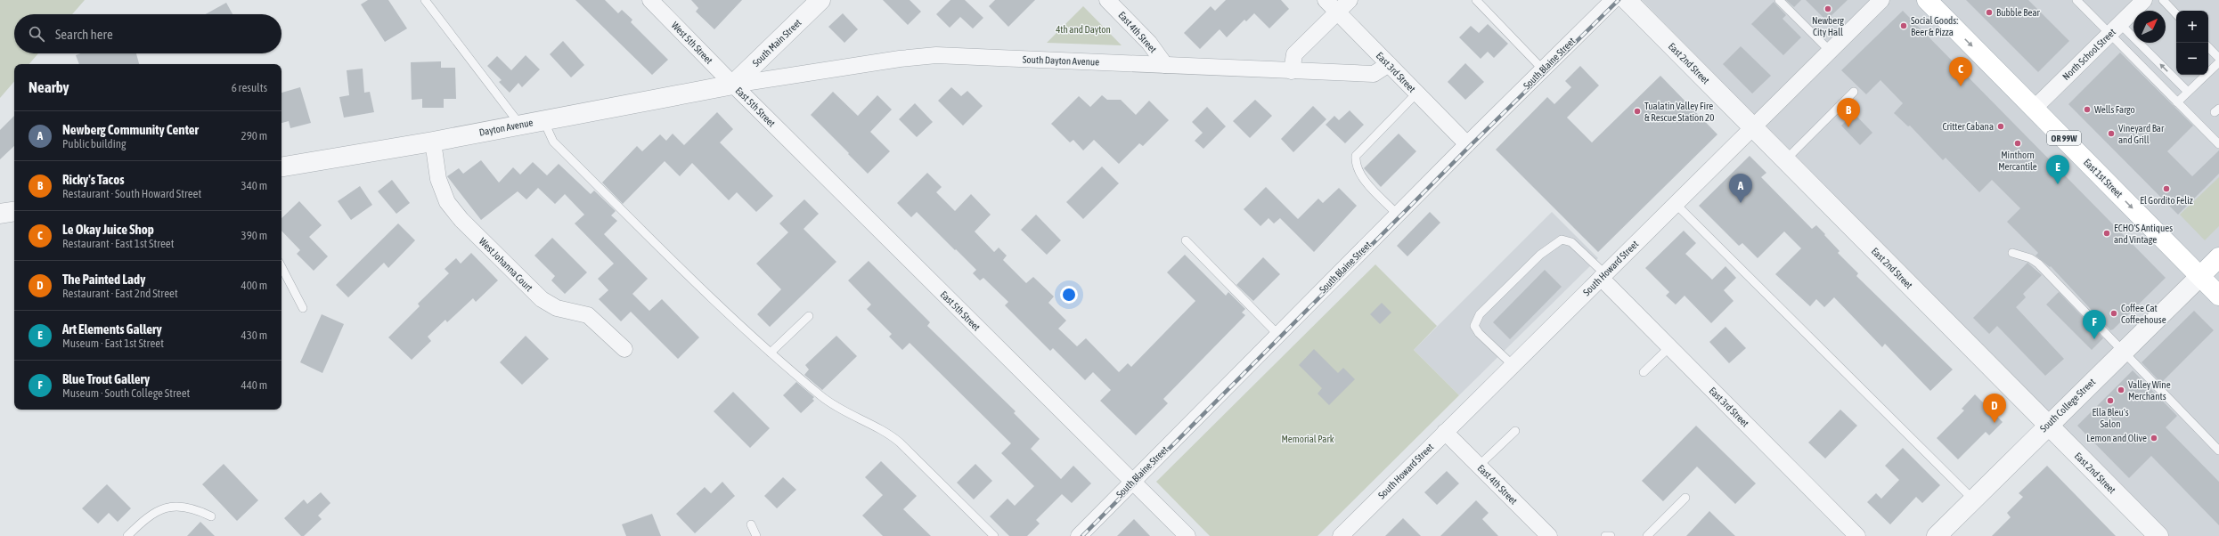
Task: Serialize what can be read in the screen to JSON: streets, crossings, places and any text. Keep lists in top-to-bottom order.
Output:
{
  "streets": {
    "main road": ["OR 99W", "East 1st Street"],
    "street": [
      "East 4th Street",
      "West 5th Street",
      "South Main Street",
      "North School Street",
      "South Dayton Avenue",
      "South Blaine Street",
      "East 2nd Street",
      "East 3rd Street",
      "East 5th Street",
      "Dayton Avenue",
      "West Johanna Court",
      "South Howard Street",
      "South College Street"
    ]
  },
  "crossings": [
    ["East 4th Street", "South Dayton Avenue"],
    ["East 4th Street", "South Howard Street"],
    ["West 5th Street", "South Main Street"],
    ["West 5th Street", "South Dayton Avenue"],
    ["West 5th Street", "East 5th Street"],
    ["West 5th Street", "Dayton Avenue"],
    ["South Main Street", "South Dayton Avenue"],
    ["South Main Street", "East 5th Street"],
    ["South Main Street", "Dayton Avenue"],
    ["North School Street", "East 1st Street"],
    ["South Dayton Avenue", "East 3rd Street"],
    ["South Dayton Avenue", "East 5th Street"],
    ["South Dayton Avenue", "Dayton Avenue"],
    ["South Blaine Street", "East 3rd Street"],
    ["South Blaine Street", "East 5th Street"],
    ["East 2nd Street", "South Howard Street"],
    ["East 2nd Street", "South College Street"],
    ["East 3rd Street", "South Howard Street"],
    ["East 5th Street", "Dayton Avenue"],
    ["Dayton Avenue", "West Johanna Court"],
    ["East 1st Street", "South College Street"]
  ],
  "one_way": ["East 1st Street"],
  "parks": ["4th and Dayton", "Memorial Park"],
  "places": [
    "Newberg City Hall",
    "Bubble Bear",
    "Social Goods: Beer & Pizza",
    "Wells Fargo",
    "Tualatin Valley Fire & Rescue Station 20",
    "Critter Cabana",
    "Vineyard Bar and Grill",
    "Minthorn Mercantile",
    "El Gordito Feliz",
    "ECHO'S Antiques and Vintage",
    "Coffee Cat Coffeehouse",
    "Valley Wine Merchants",
    "Ella Bleu's Salon",
    "Lemon and Olive"
  ],
  "north": "top right",
  "page": {
    "map_buttons": ["+", "−"],
    "search": "Search here",
    "pins": [
      "C",
      "B",
      "E",
      "A",
      "F",
      "D"
    ],
    "heading": ["Nearby", "6 results"],
    "list": [
      {
        "mark": "A",
        "name": "Newberg Community Center",
        "note": "Public building",
        "value": "290 m"
      },
      {
        "mark": "B",
        "name": "Ricky's Tacos",
        "note": "Restaurant · South Howard Street",
        "value": "340 m"
      },
      {
        "mark": "C",
        "name": "Le Okay Juice Shop",
        "note": "Restaurant · East 1st Street",
        "value": "390 m"
      },
      {
        "mark": "D",
        "name": "The Painted Lady",
        "note": "Restaurant · East 2nd Street",
        "value": "400 m"
      },
      {
        "mark": "E",
        "name": "Art Elements Gallery",
        "note": "Museum · East 1st Street",
        "value": "430 m"
      },
      {
        "mark": "F",
        "name": "Blue Trout Gallery",
        "note": "Museum · South College Street",
        "value": "440 m"
      }
    ]
  }
}
